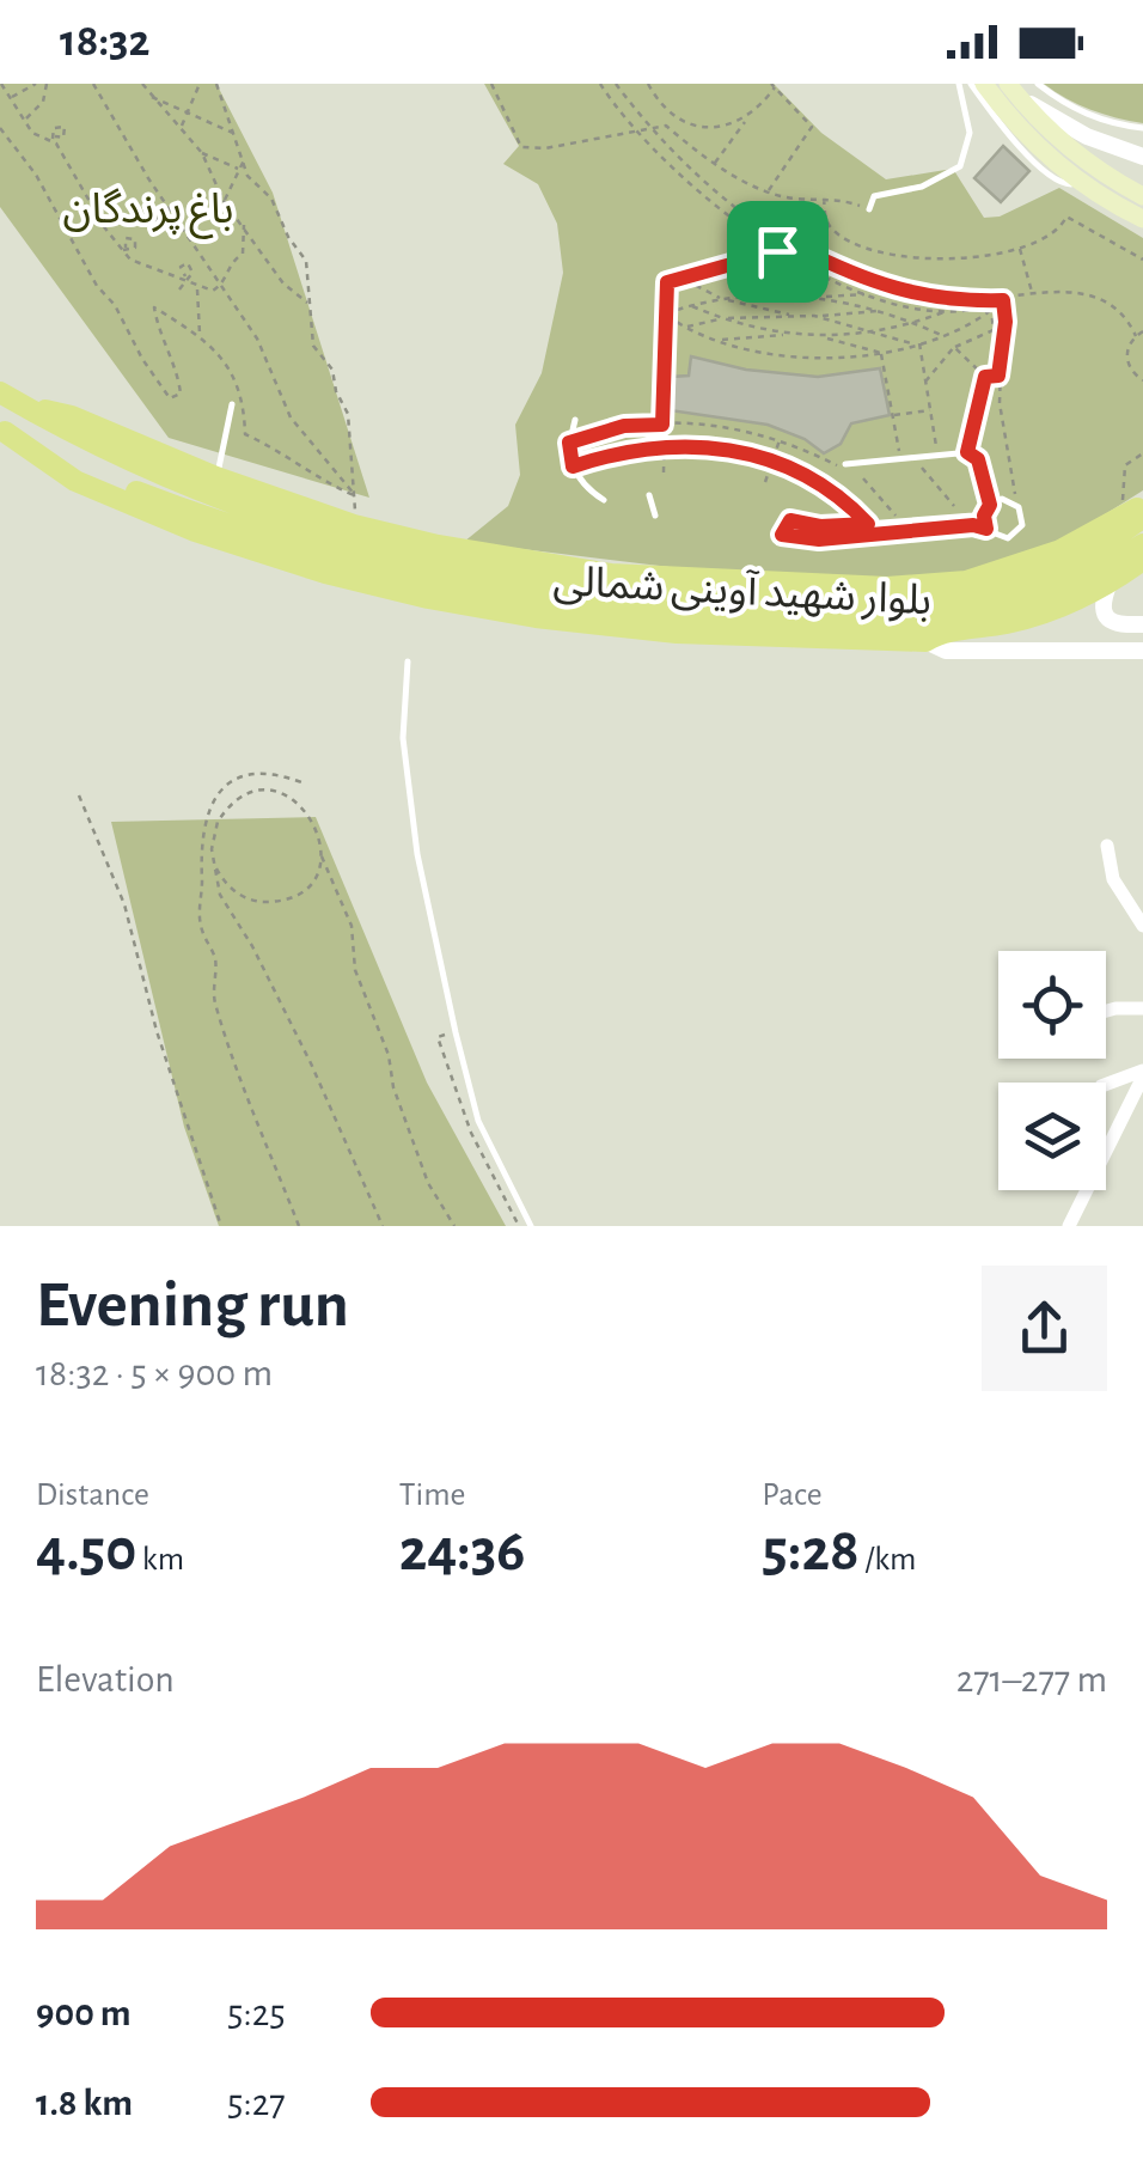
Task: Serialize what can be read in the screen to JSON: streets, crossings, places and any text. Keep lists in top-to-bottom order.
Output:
{
  "streets": {
    "main road": ["بلوار شهید آوینی شمالی"]
  },
  "parks": ["باغ پرندگان"],
  "page": {
    "status": "18:32",
    "heading": ["Evening run", "18:32 · 5 × 900 m"],
    "stats": [
      ["Distance", "4.50 km"],
      ["Time", "24:36"],
      ["Pace", "5:28 /km"]
    ],
    "chart": ["Elevation", "271–277 m"],
    "list": [
      {
        "name": "900 m",
        "note": "5:25"
      },
      {
        "name": "1.8 km",
        "note": "5:27"
      }
    ]
  }
}
